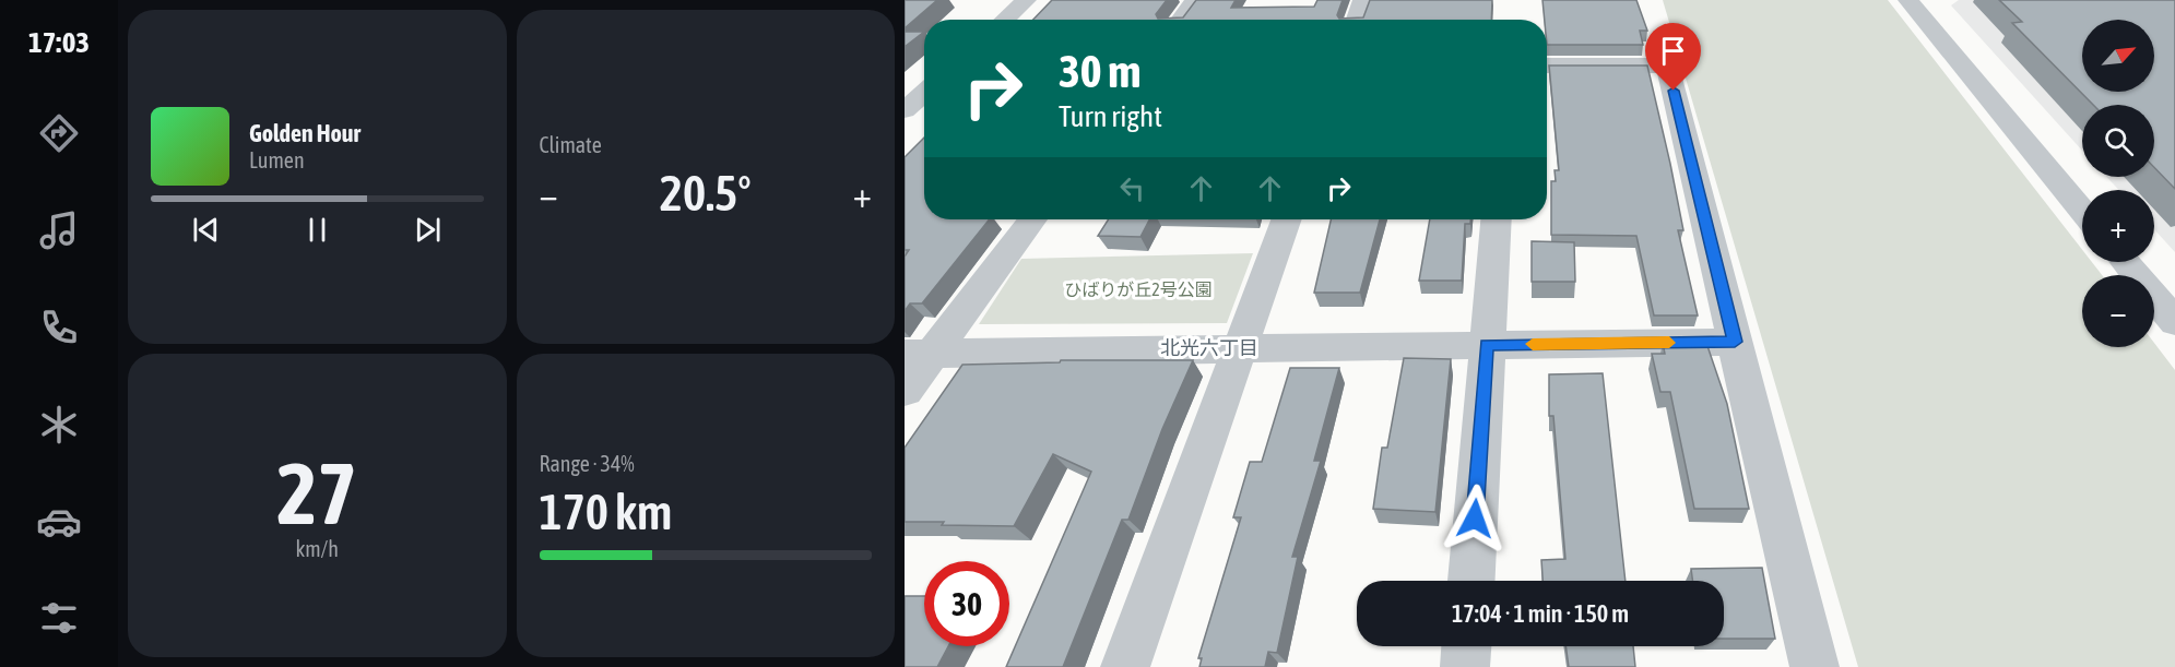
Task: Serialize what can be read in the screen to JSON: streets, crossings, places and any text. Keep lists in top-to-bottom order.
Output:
{
  "districts": ["北光六丁目"],
  "parks": ["ひばりが丘2号公園"],
  "north": "top right",
  "page": {
    "tabs": "17:03",
    "tile": [
      "Climate",
      ["27", "km/h"],
      ["Range · 34%", "170 km"]
    ],
    "map_buttons": ["+", "−"],
    "turn": ["30 m", "Turn right"],
    "song": ["Golden Hour", "Lumen"],
    "heat": ["−", "20.5°", "+"],
    "limit": "30",
    "trip": "17:04 · 1 min · 150 m"
  }
}
